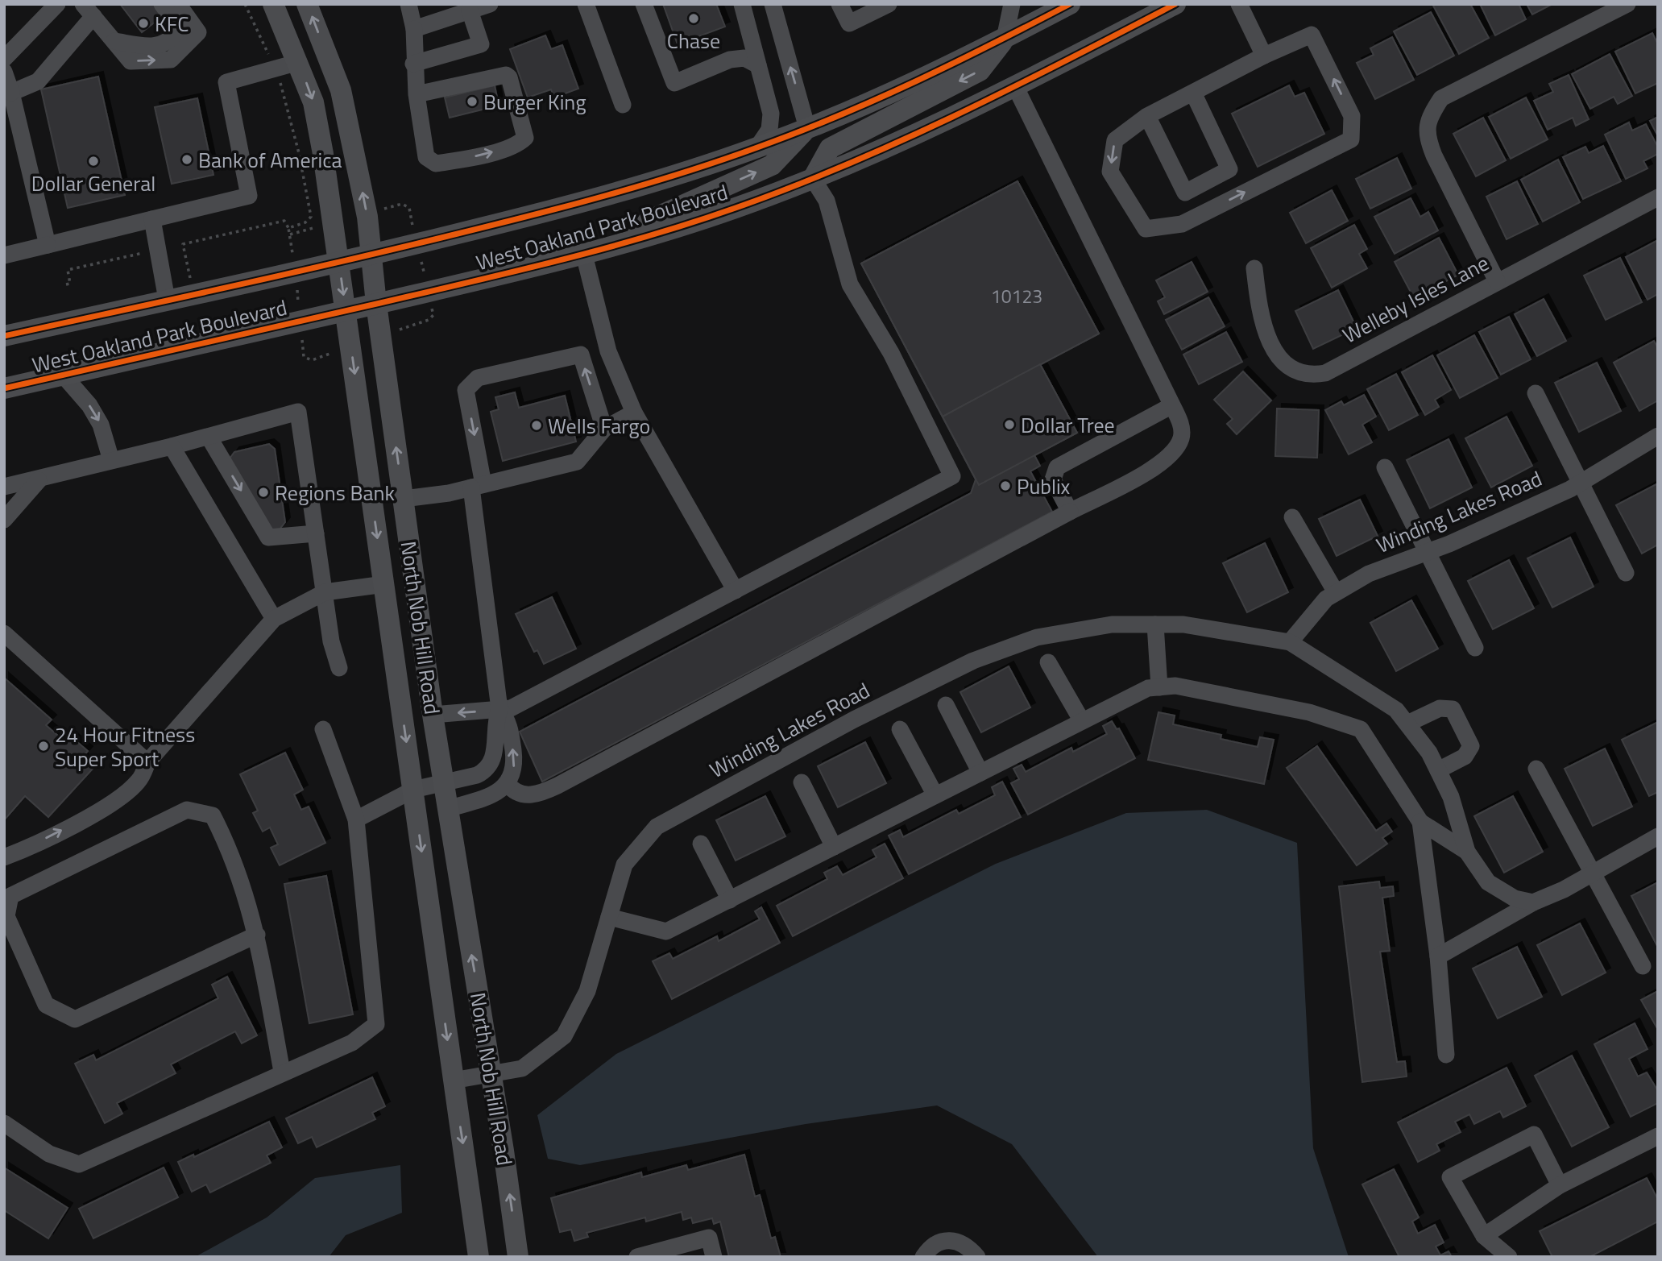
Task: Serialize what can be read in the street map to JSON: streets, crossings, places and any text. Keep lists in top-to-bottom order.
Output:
{
  "streets": {
    "main road": ["West Oakland Park Boulevard", "North Nob Hill Road"],
    "street": ["Welleby Isles Lane", "Winding Lakes Road"]
  },
  "crossings": [
    ["West Oakland Park Boulevard", "North Nob Hill Road"],
    ["Winding Lakes Road", "North Nob Hill Road"]
  ],
  "places": [
    "Chase",
    "KFC",
    "Burger King",
    "Bank of America",
    "Dollar General",
    "Dollar Tree",
    "Wells Fargo",
    "Publix",
    "Regions Bank",
    "24 Hour Fitness Super Sport"
  ],
  "house_numbers": ["10123"]
}
